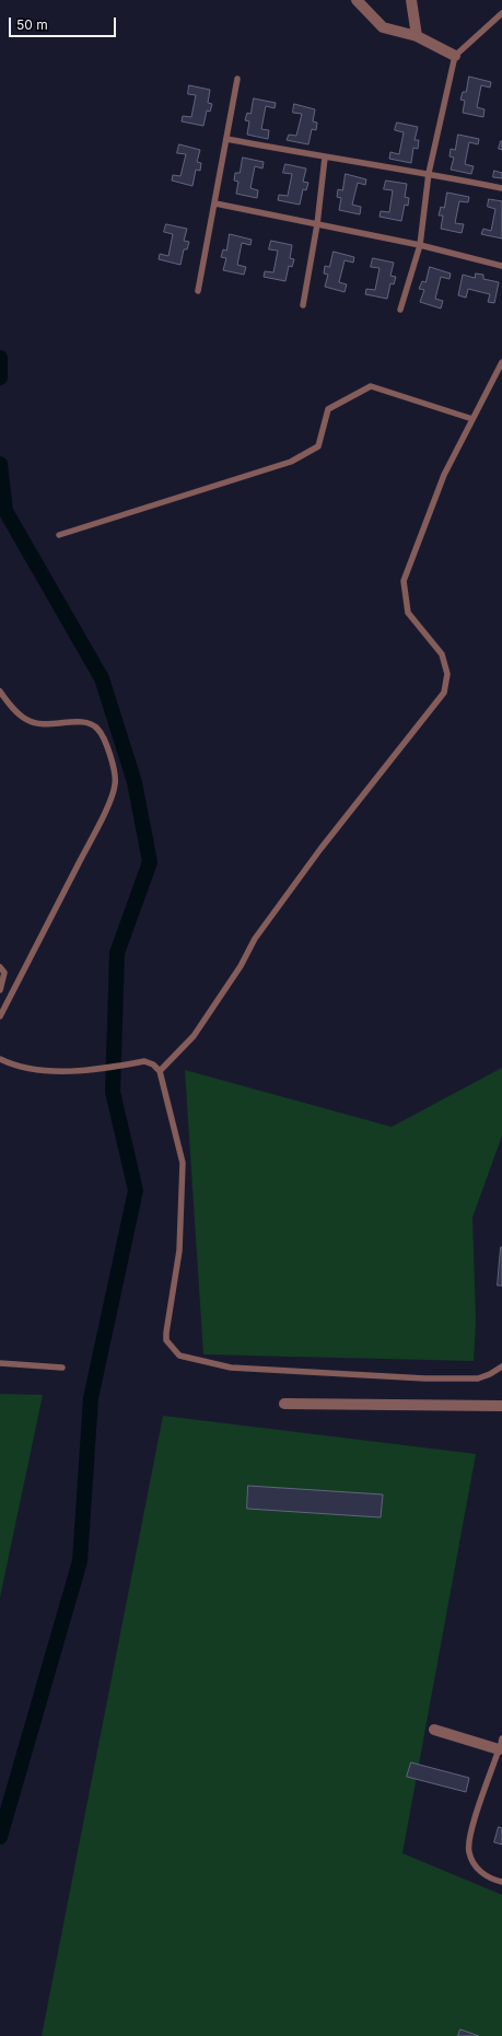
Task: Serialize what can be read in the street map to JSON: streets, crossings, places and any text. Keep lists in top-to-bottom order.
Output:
{
  "scale_bar": "50 m"
}
